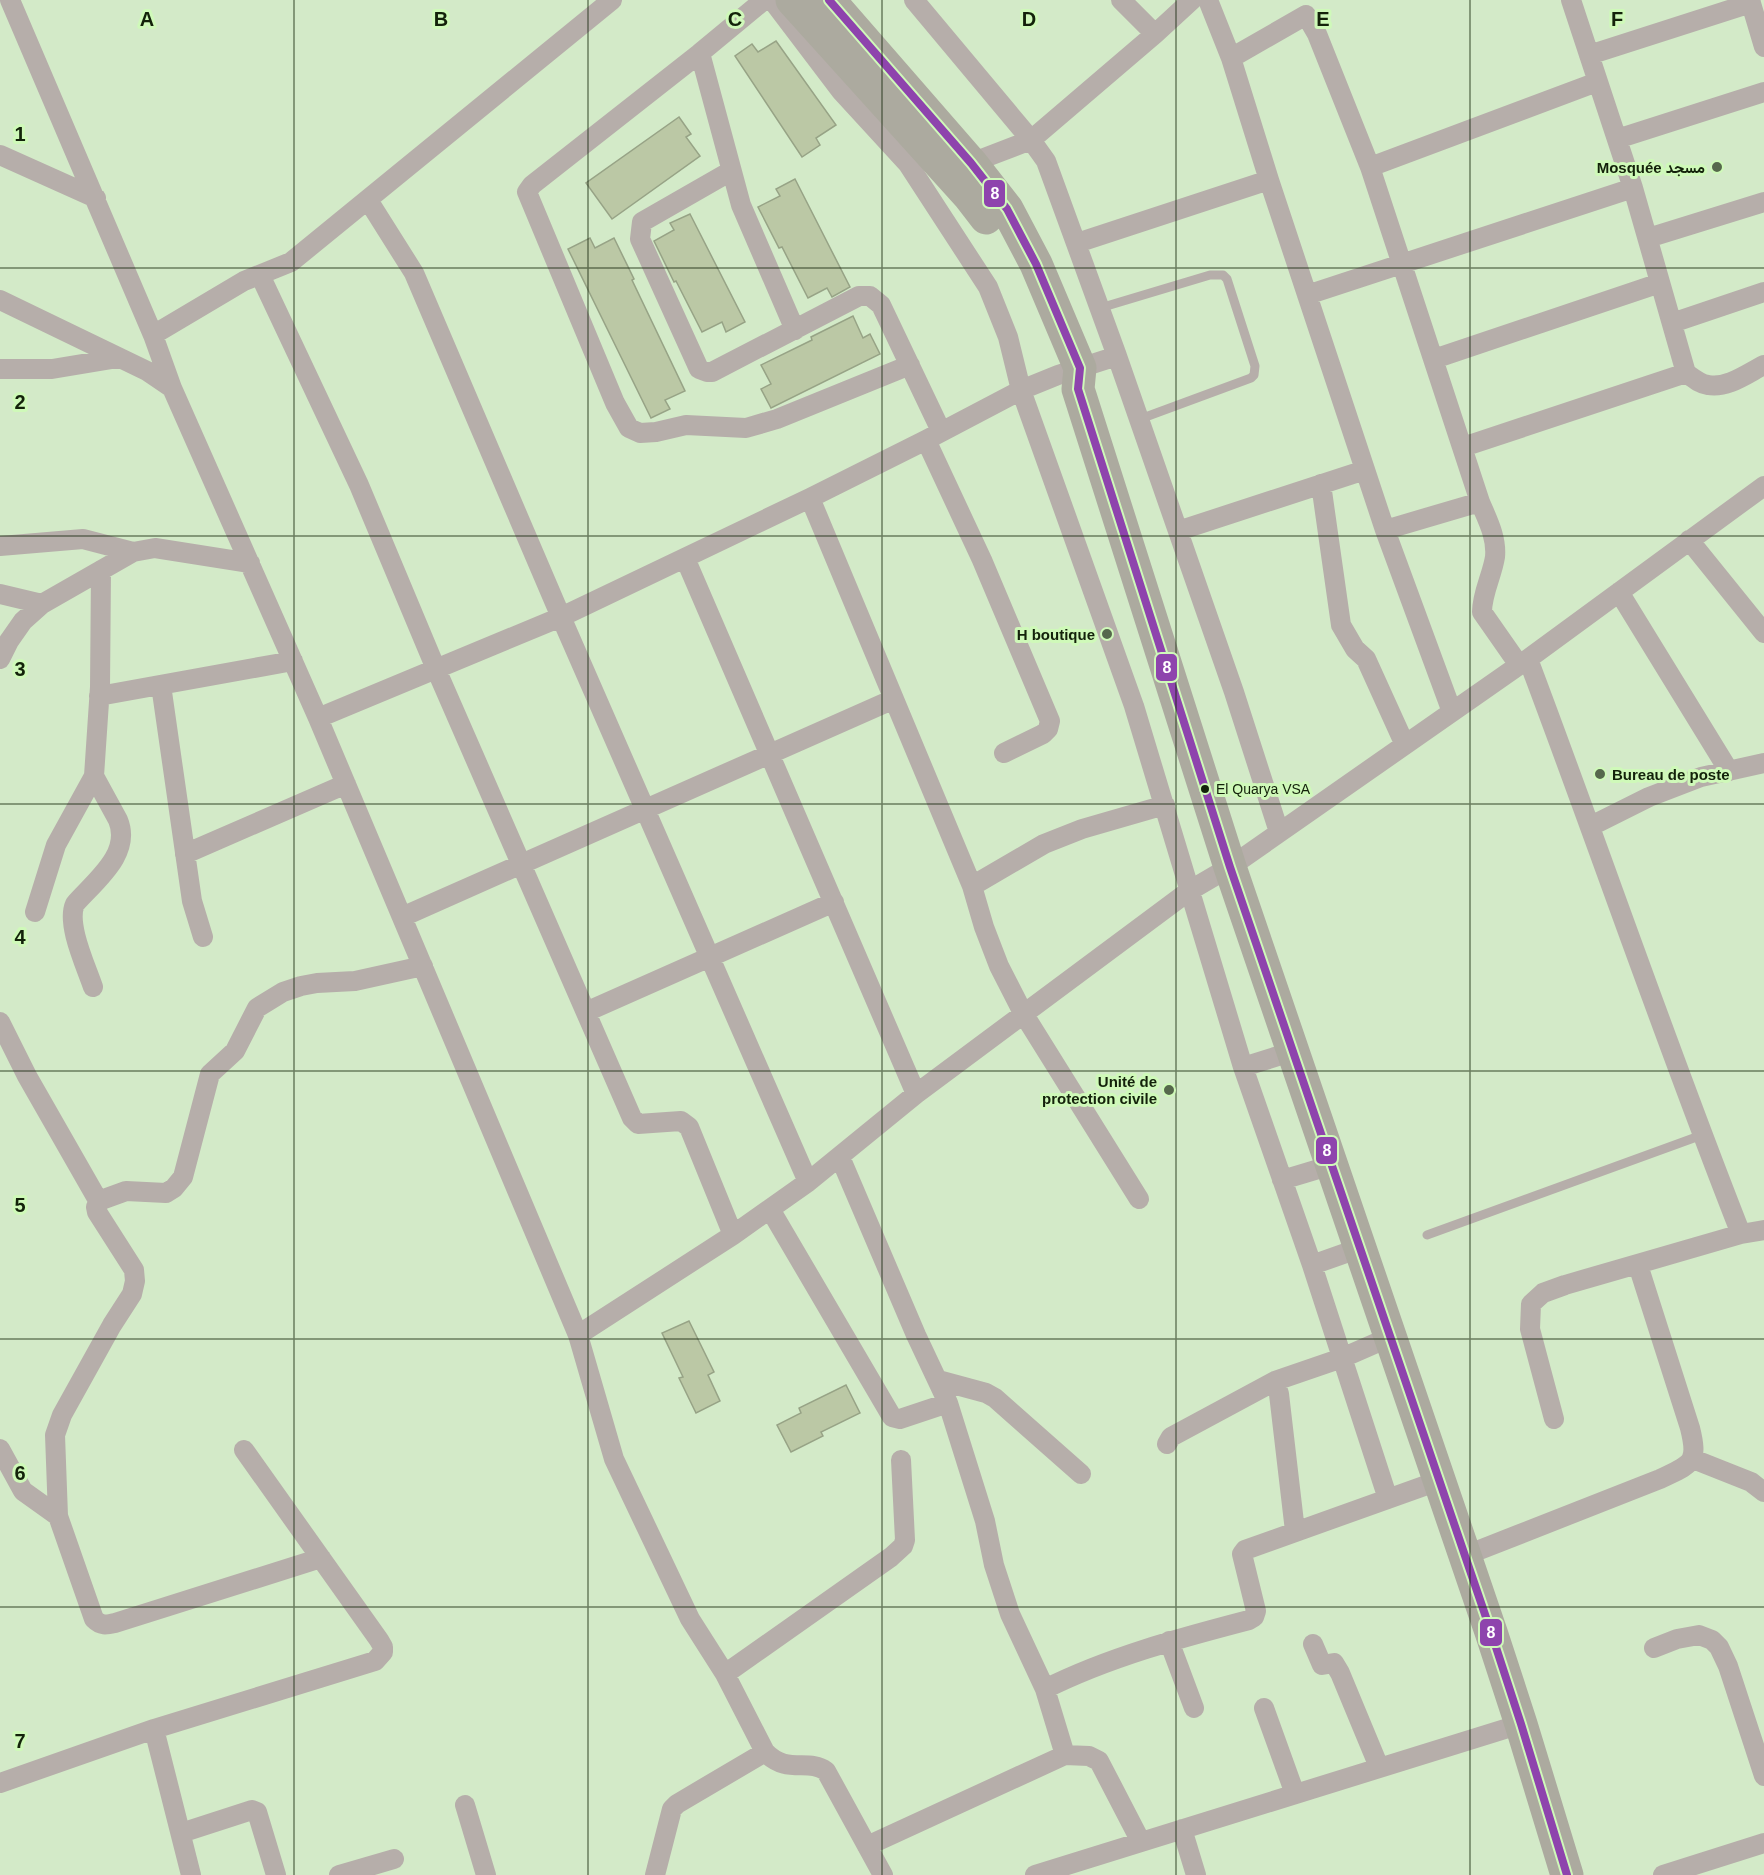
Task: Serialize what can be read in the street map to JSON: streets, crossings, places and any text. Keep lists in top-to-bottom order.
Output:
{
  "places": [
    "Mosquée مسجد",
    "H boutique",
    "Bureau de poste",
    "El Quarya VSA",
    "Unité de protection civile"
  ],
  "lines": ["transit line 8"],
  "grid": {
    "columns": [
      "A",
      "B",
      "C",
      "D",
      "E",
      "F"
    ],
    "rows": [
      "1",
      "2",
      "3",
      "4",
      "5",
      "6",
      "7"
    ]
  }
}
